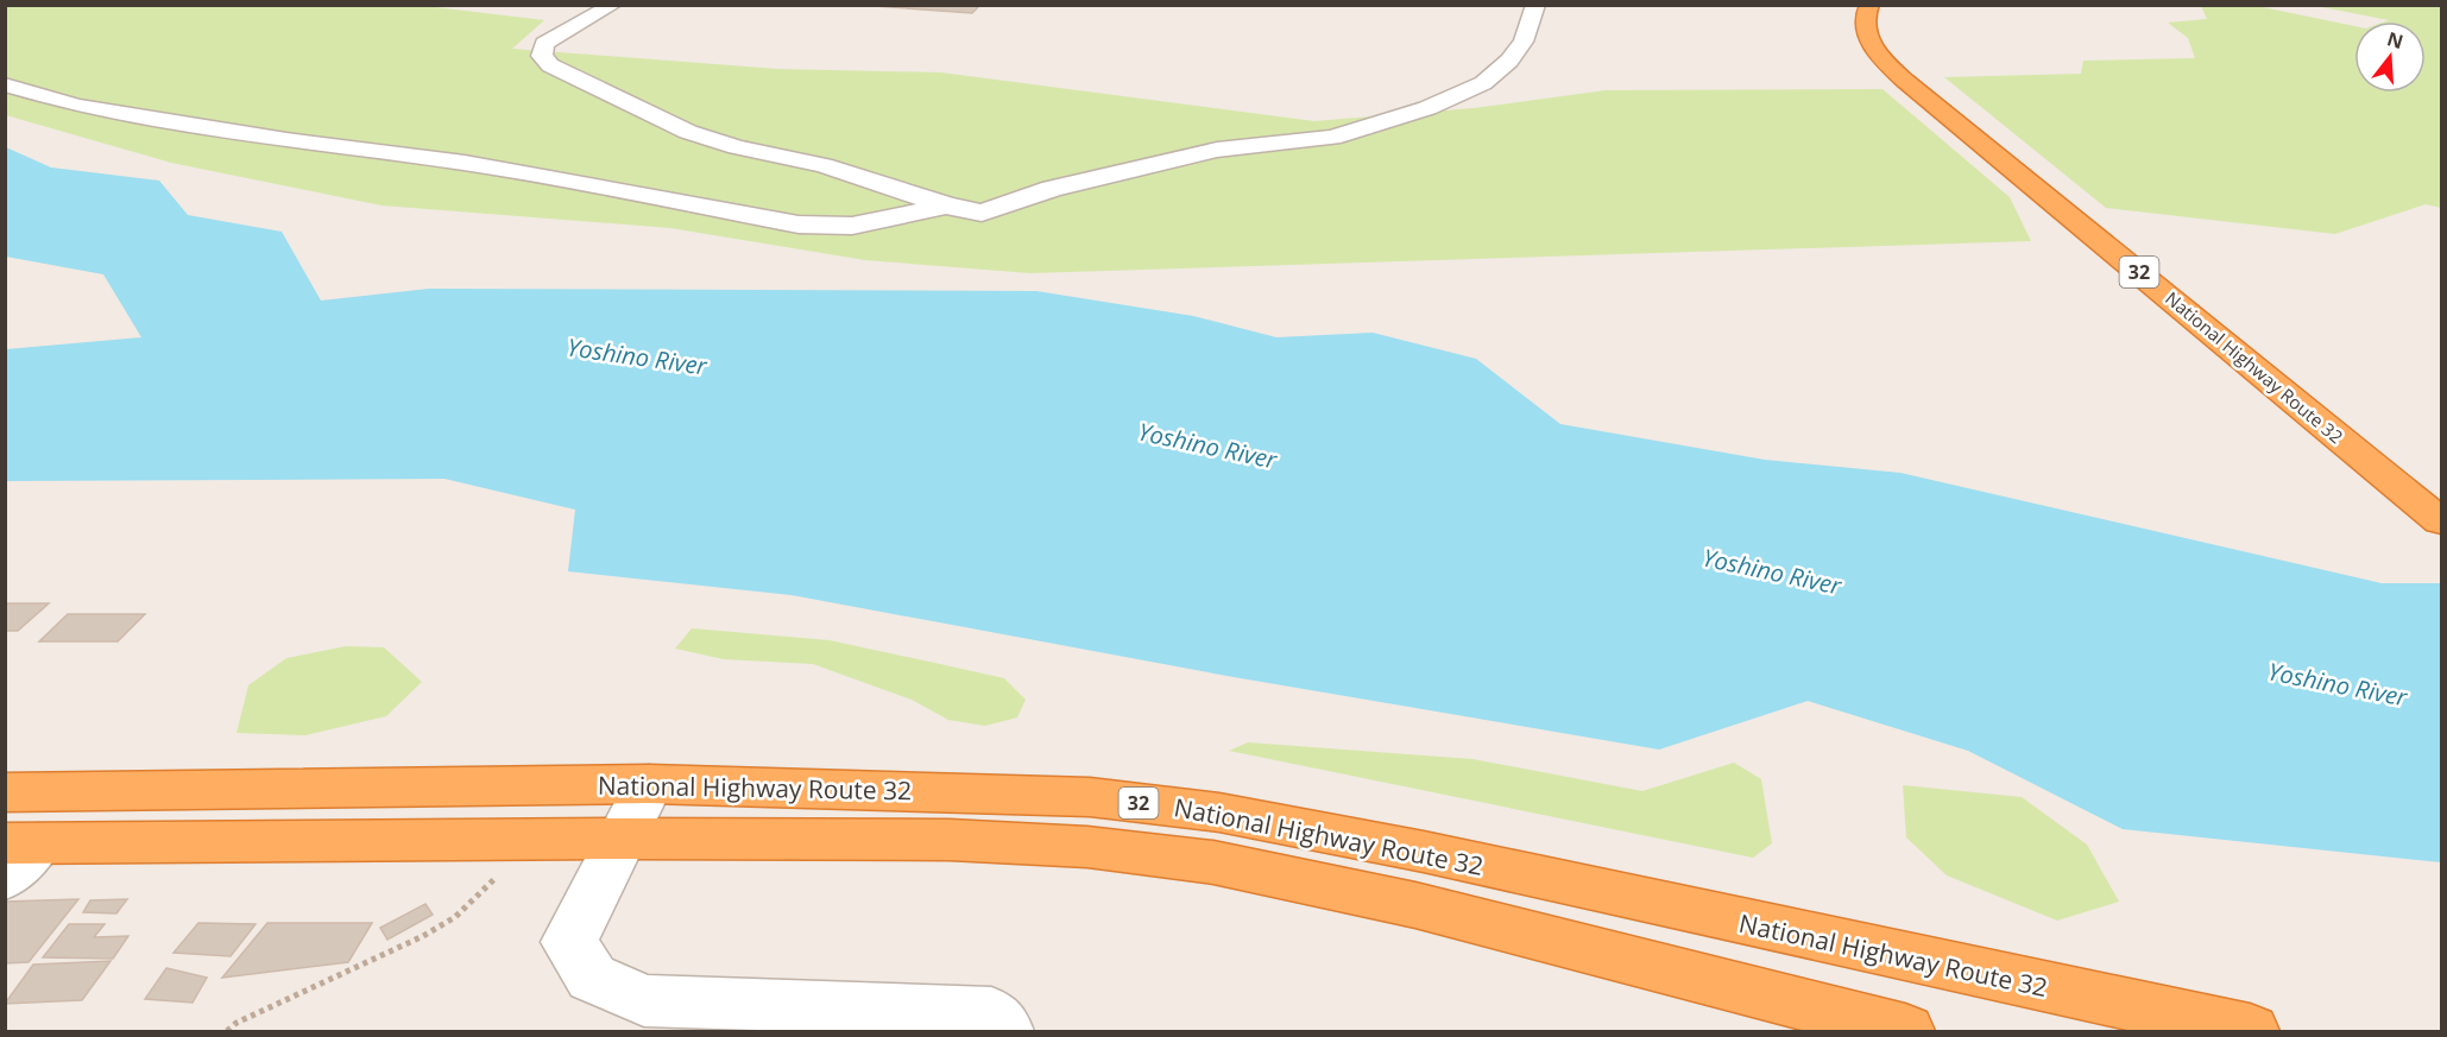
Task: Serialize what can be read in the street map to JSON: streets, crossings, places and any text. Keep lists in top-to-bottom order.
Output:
{
  "streets": {
    "highway": ["32", "National Highway Route 32"]
  },
  "water": ["Yoshino River"],
  "north": "top"
}
